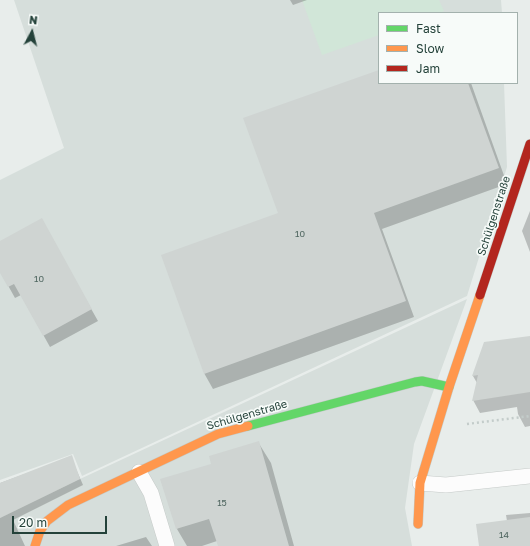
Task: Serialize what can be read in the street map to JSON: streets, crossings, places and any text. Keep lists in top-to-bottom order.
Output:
{
  "streets": {
    "street": ["Schülgenstraße"]
  },
  "house_numbers": [
    "10",
    "10",
    "15",
    "14"
  ],
  "legend": ["Fast", "Slow", "Jam"],
  "scale_bar": "20 m",
  "north": "top"
}
